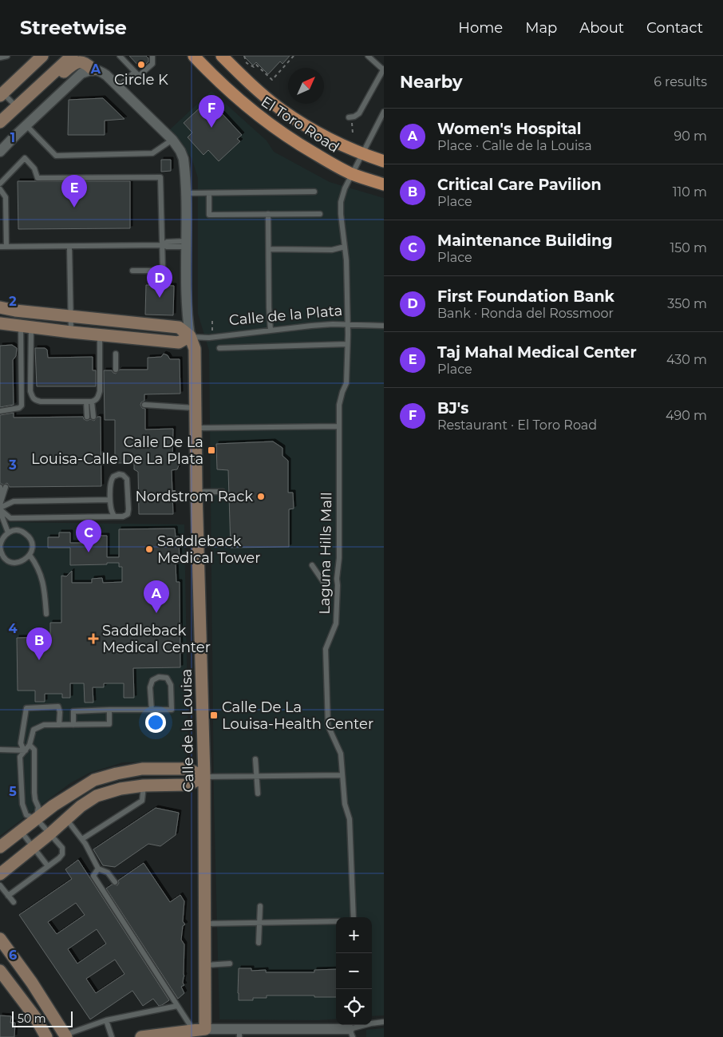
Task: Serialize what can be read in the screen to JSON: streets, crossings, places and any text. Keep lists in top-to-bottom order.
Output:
{
  "streets": {
    "main road": ["El Toro Road"],
    "street": ["Calle de la Plata", "Calle de la Louisa"],
    "lane": ["Laguna Hills Mall"]
  },
  "crossings": [
    ["El Toro Road", "Laguna Hills Mall"],
    ["Calle de la Plata", "Laguna Hills Mall"],
    ["Calle de la Plata", "Calle de la Louisa"]
  ],
  "places": {
    "other": ["Circle K", "Nordstrom Rack", "Saddleback Medical Tower"],
    "transit": ["Calle De La Louisa-Calle De La Plata", "Calle De La Louisa-Health Center"],
    "health": ["Saddleback Medical Center"]
  },
  "scale_bar": "50 m",
  "north": "top right",
  "page": {
    "header": "Streetwise",
    "nav": [
      "Home",
      "Map",
      "About",
      "Contact"
    ],
    "heading": ["Nearby", "6 results"],
    "pins": [
      "F",
      "E",
      "D",
      "C",
      "A",
      "B"
    ],
    "list": [
      {
        "mark": "A",
        "name": "Women's Hospital",
        "note": "Place · Calle de la Louisa",
        "value": "90 m"
      },
      {
        "mark": "B",
        "name": "Critical Care Pavilion",
        "note": "Place",
        "value": "110 m"
      },
      {
        "mark": "C",
        "name": "Maintenance Building",
        "note": "Place",
        "value": "150 m"
      },
      {
        "mark": "D",
        "name": "First Foundation Bank",
        "note": "Bank · Ronda del Rossmoor",
        "value": "350 m"
      },
      {
        "mark": "E",
        "name": "Taj Mahal Medical Center",
        "note": "Place",
        "value": "430 m"
      },
      {
        "mark": "F",
        "name": "BJ's",
        "note": "Restaurant · El Toro Road",
        "value": "490 m"
      }
    ],
    "map_buttons": ["+", "−"],
    "scale": "50 m"
  },
  "grid": {
    "columns": ["A"],
    "rows": [
      "1",
      "2",
      "3",
      "4",
      "5",
      "6"
    ]
  }
}
